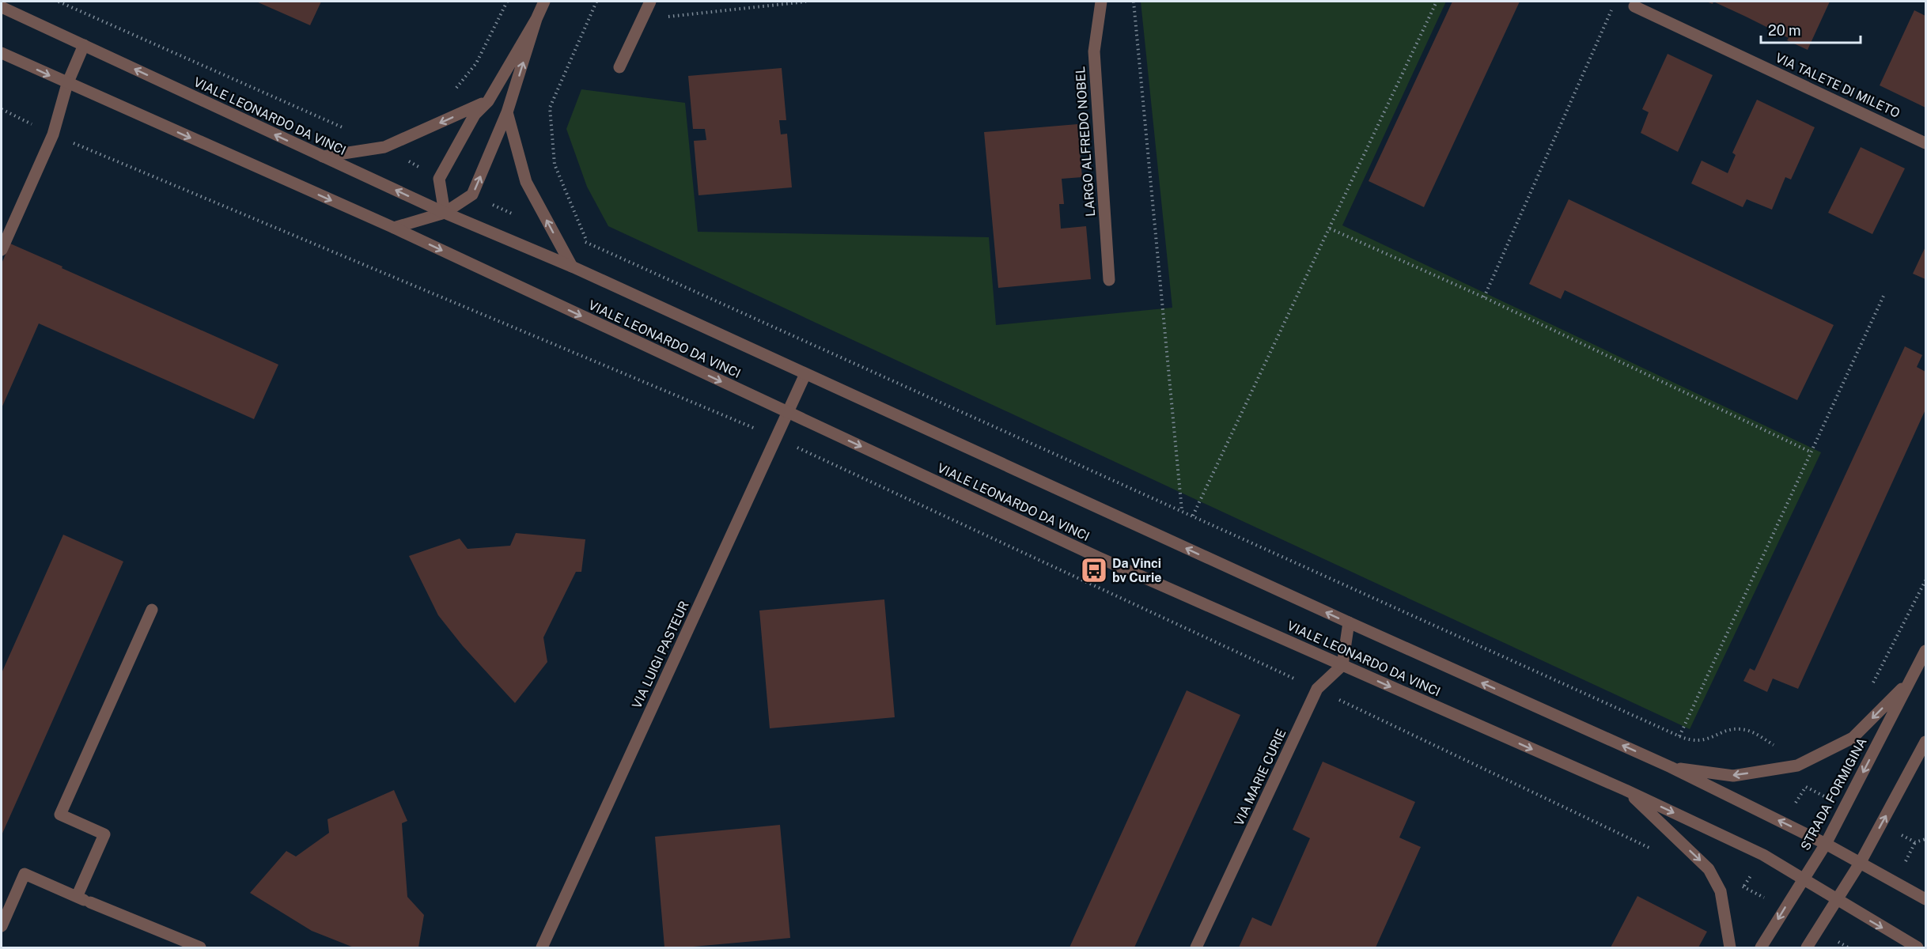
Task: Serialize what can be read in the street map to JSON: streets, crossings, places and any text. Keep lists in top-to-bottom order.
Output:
{
  "streets": {
    "street": [
      "VIA TALETE DI MILETO",
      "VIALE LEONARDO DA VINCI",
      "LARGO ALFREDO NOBEL",
      "VIA LUIGI PASTEUR",
      "VIA MARIE CURIE",
      "STRADA FORMIGINA"
    ]
  },
  "crossings": [
    ["VIALE LEONARDO DA VINCI", "VIA LUIGI PASTEUR"],
    ["VIALE LEONARDO DA VINCI", "VIA MARIE CURIE"],
    ["VIALE LEONARDO DA VINCI", "STRADA FORMIGINA"]
  ],
  "places": {
    "bus stop": ["Da Vinci bv Curie"]
  },
  "scale_bar": "20 m"
}
